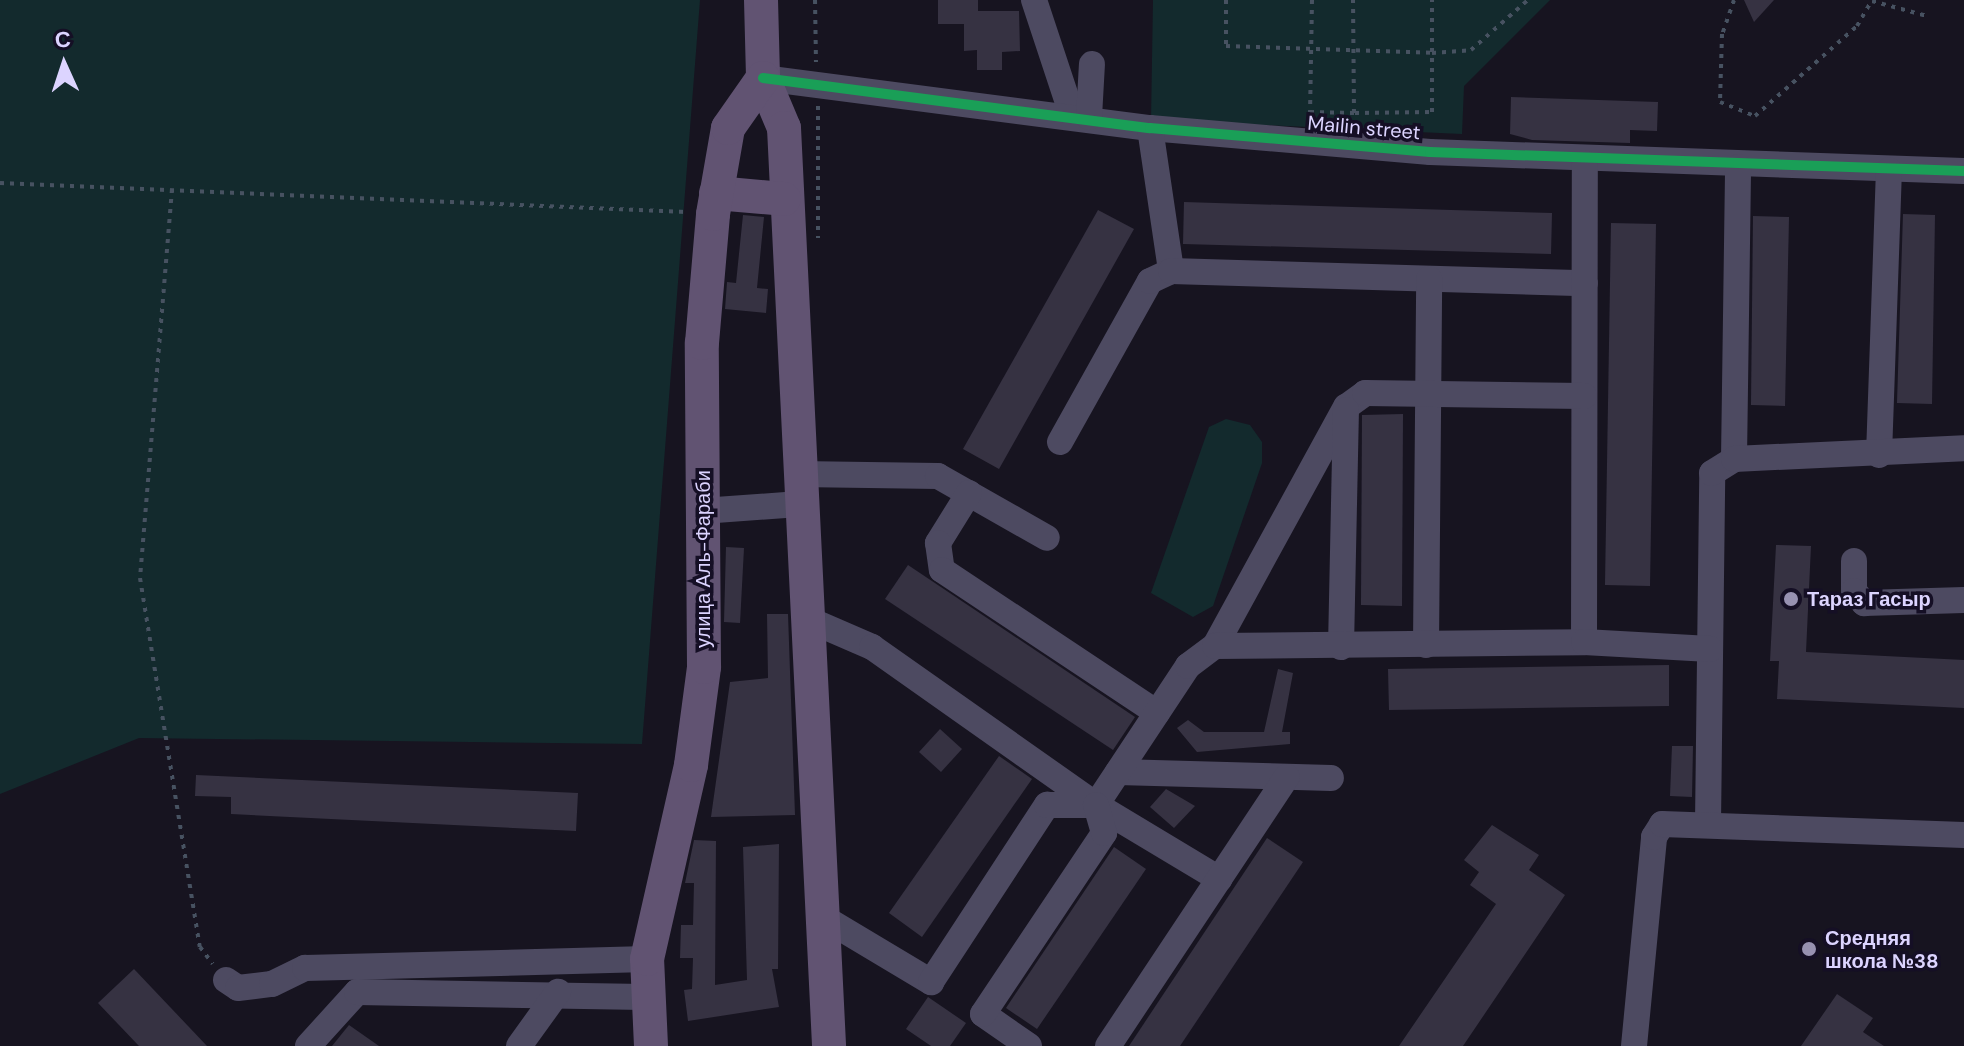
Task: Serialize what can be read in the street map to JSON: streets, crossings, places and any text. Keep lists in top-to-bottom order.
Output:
{
  "streets": {
    "main road": ["улица Аль-Фараби"],
    "street": ["Mailin street"]
  },
  "crossings": [
    ["Mailin street", "улица Аль-Фараби"]
  ],
  "places": ["Тараз Гасыр", "Средняя школа №38"],
  "north": "top"
}
